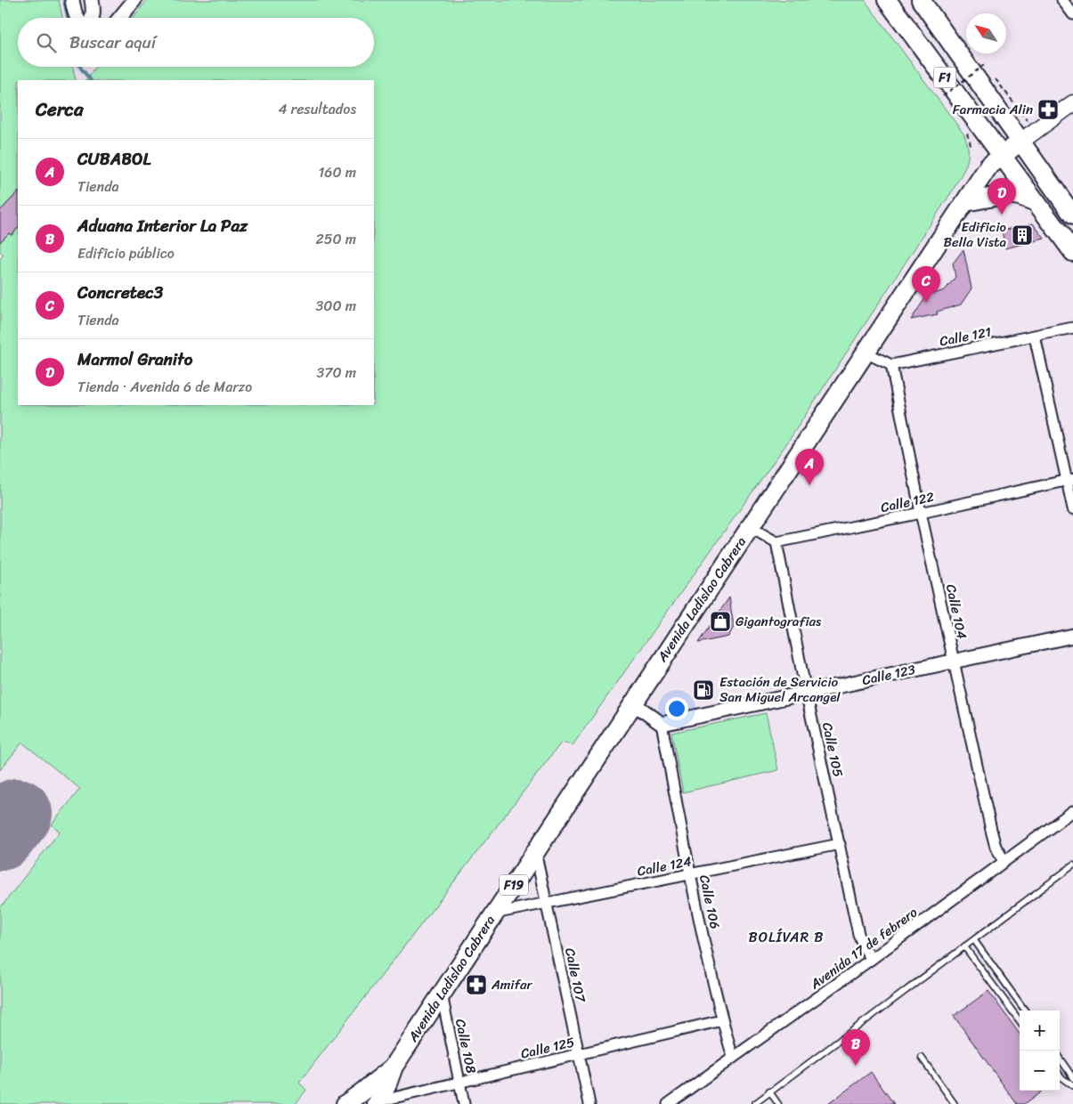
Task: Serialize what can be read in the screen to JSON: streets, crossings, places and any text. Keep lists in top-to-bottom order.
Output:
{
  "streets": {
    "highway": ["F1", "Avenida Ladislao Cabrera", "F19"],
    "street": [
      "Calle 121",
      "Calle 122",
      "Calle 104",
      "Calle 123",
      "Calle 105",
      "Calle 124",
      "Calle 106",
      "Avenida 17 de febrero",
      "Calle 107",
      "Calle 108",
      "Calle 125"
    ]
  },
  "crossings": [
    ["F1", "Avenida Ladislao Cabrera"],
    ["Calle 121", "Calle 104"],
    ["Calle 122", "Calle 104"],
    ["Calle 122", "Calle 105"],
    ["Avenida Ladislao Cabrera", "Calle 124"],
    ["Avenida Ladislao Cabrera", "Calle 107"],
    ["Avenida Ladislao Cabrera", "Calle 108"],
    ["Avenida Ladislao Cabrera", "Calle 125"],
    ["Calle 104", "Calle 123"],
    ["Calle 104", "Avenida 17 de febrero"],
    ["Calle 123", "Calle 105"],
    ["Calle 123", "Calle 106"],
    ["Calle 105", "Calle 124"],
    ["Calle 105", "Avenida 17 de febrero"],
    ["Calle 124", "Calle 106"],
    ["Calle 124", "Calle 107"],
    ["Calle 106", "Avenida 17 de febrero"],
    ["Calle 106", "Calle 125"],
    ["Calle 107", "Calle 125"],
    ["Calle 108", "Calle 125"]
  ],
  "districts": ["BOLÍVAR B"],
  "places": {
    "pharmacy": ["Farmacia Alin", "Amifar"],
    "building": ["Edificio Bella Vista"],
    "shop": ["Gigantografias"],
    "fuel station": ["Estación de Servicio San Miguel Arcangel"]
  },
  "north": "top left",
  "page": {
    "search": "Buscar aquí",
    "heading": ["Cerca", "4 resultados"],
    "list": [
      {
        "mark": "A",
        "name": "CUBABOL",
        "note": "Tienda",
        "value": "160 m"
      },
      {
        "mark": "B",
        "name": "Aduana Interior La Paz",
        "note": "Edificio público",
        "value": "250 m"
      },
      {
        "mark": "C",
        "name": "Concretec3",
        "note": "Tienda",
        "value": "300 m"
      },
      {
        "mark": "D",
        "name": "Marmol Granito",
        "note": "Tienda · Avenida 6 de Marzo",
        "value": "370 m"
      }
    ],
    "pins": [
      "D",
      "C",
      "A",
      "B"
    ],
    "map_buttons": ["+", "−"]
  }
}
